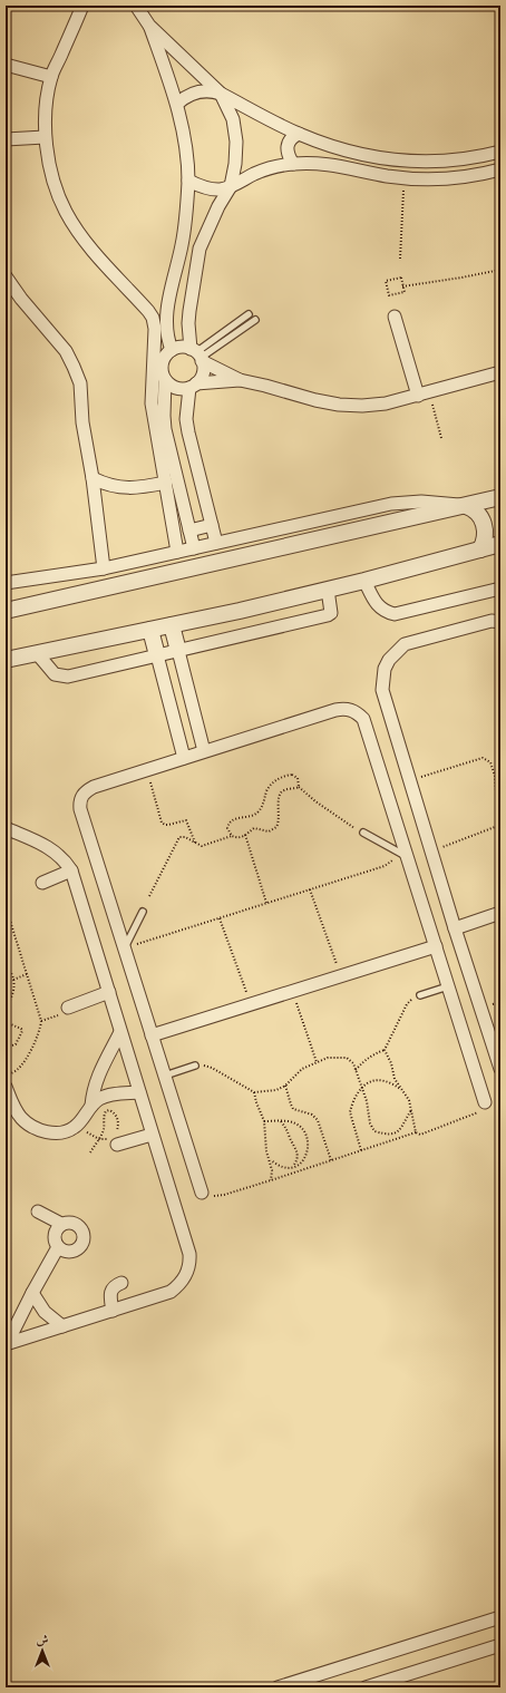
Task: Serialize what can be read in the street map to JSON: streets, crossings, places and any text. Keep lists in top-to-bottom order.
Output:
{
  "north": "top"
}
